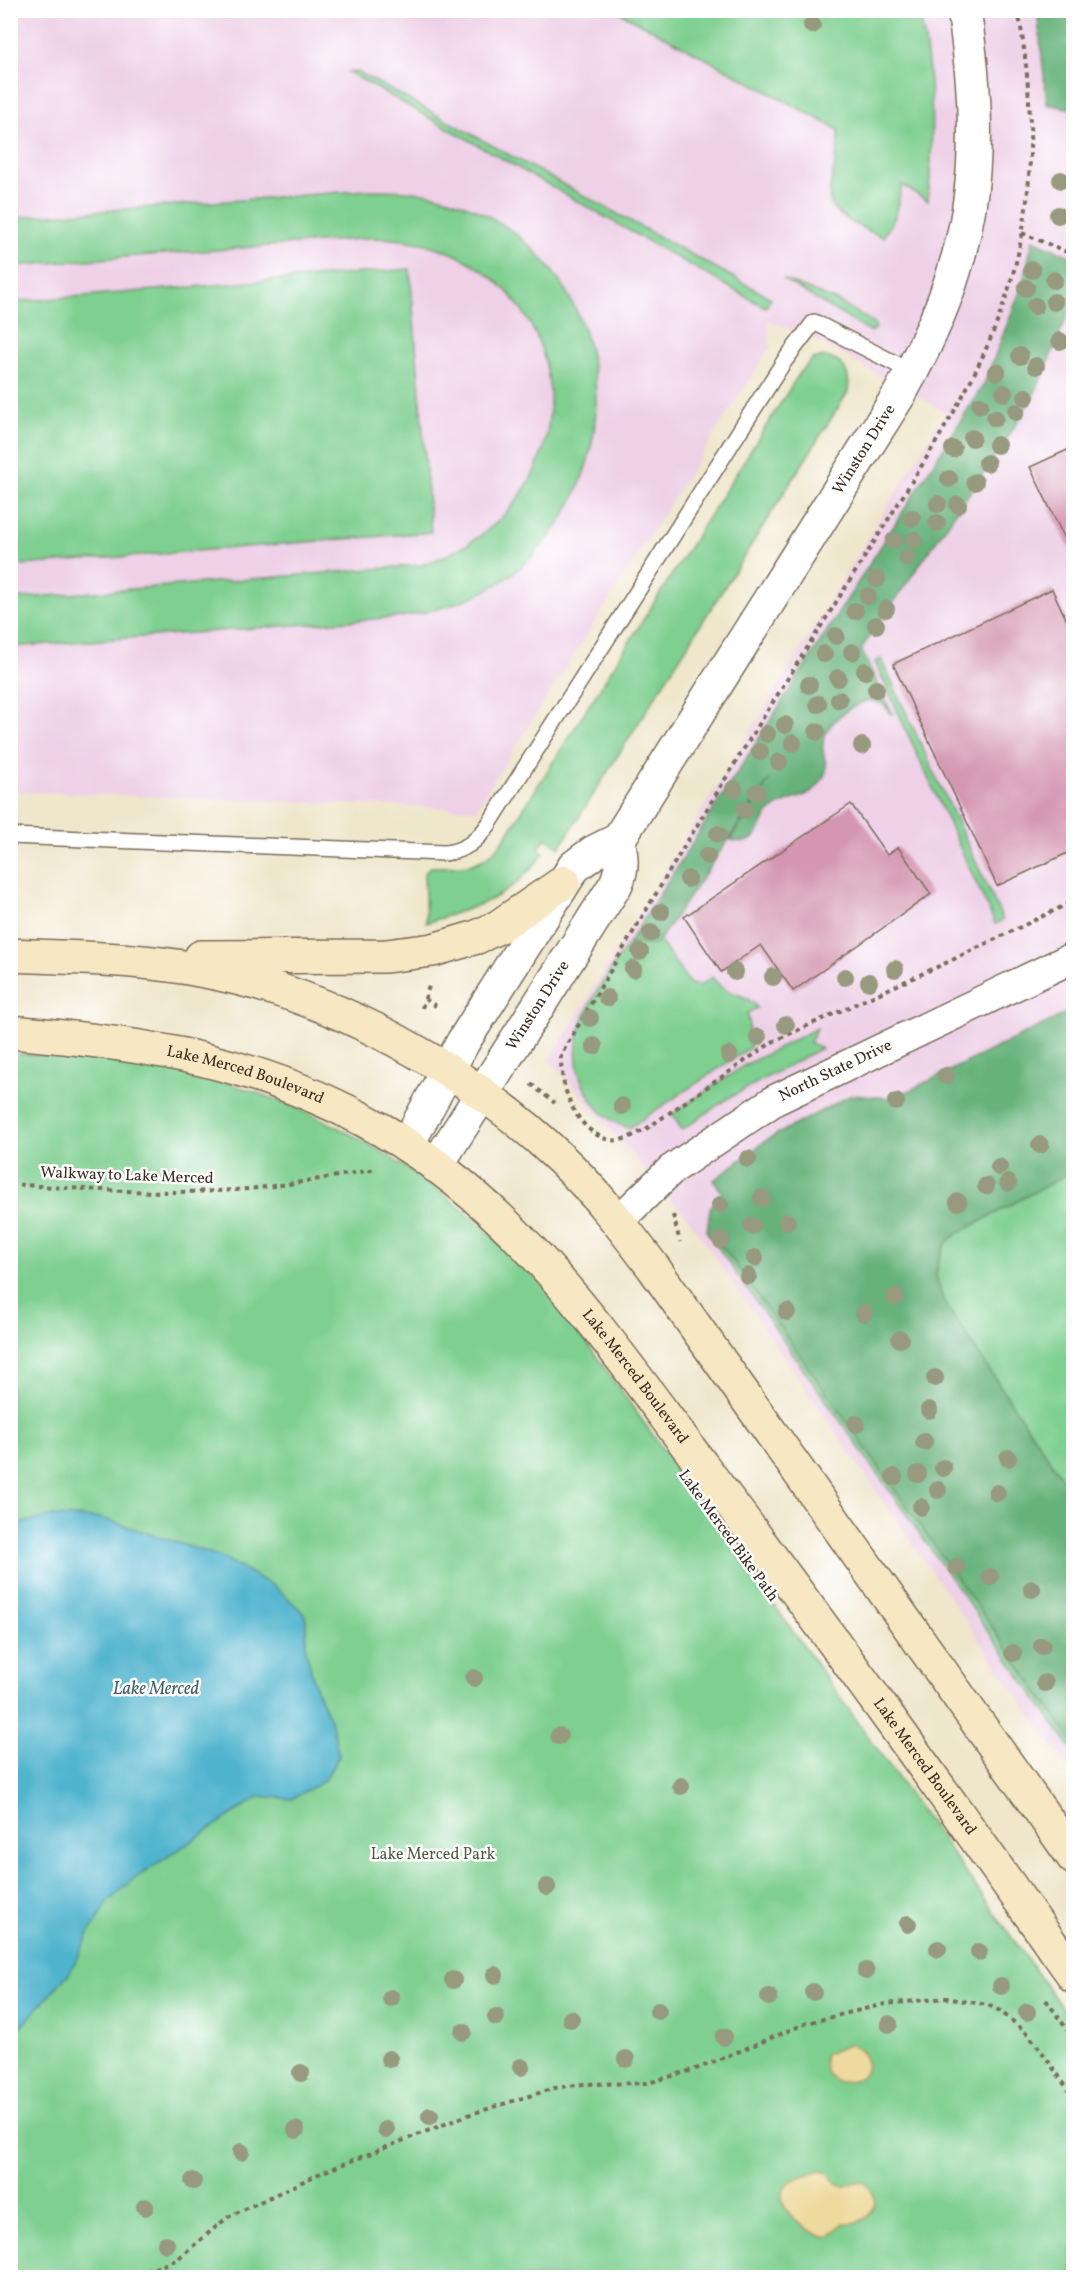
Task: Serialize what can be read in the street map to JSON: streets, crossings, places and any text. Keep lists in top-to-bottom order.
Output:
{
  "streets": {
    "main road": ["Lake Merced Boulevard"],
    "street": ["Winston Drive", "North State Drive"],
    "path": ["Walkway to Lake Merced"]
  },
  "crossings": [
    ["Winston Drive", "Lake Merced Boulevard"],
    ["Winston Drive", "Walkway to Lake Merced"],
    ["Lake Merced Boulevard", "Walkway to Lake Merced"]
  ],
  "water": ["Lake Merced"],
  "parks": ["Lake Merced Park"]
}
